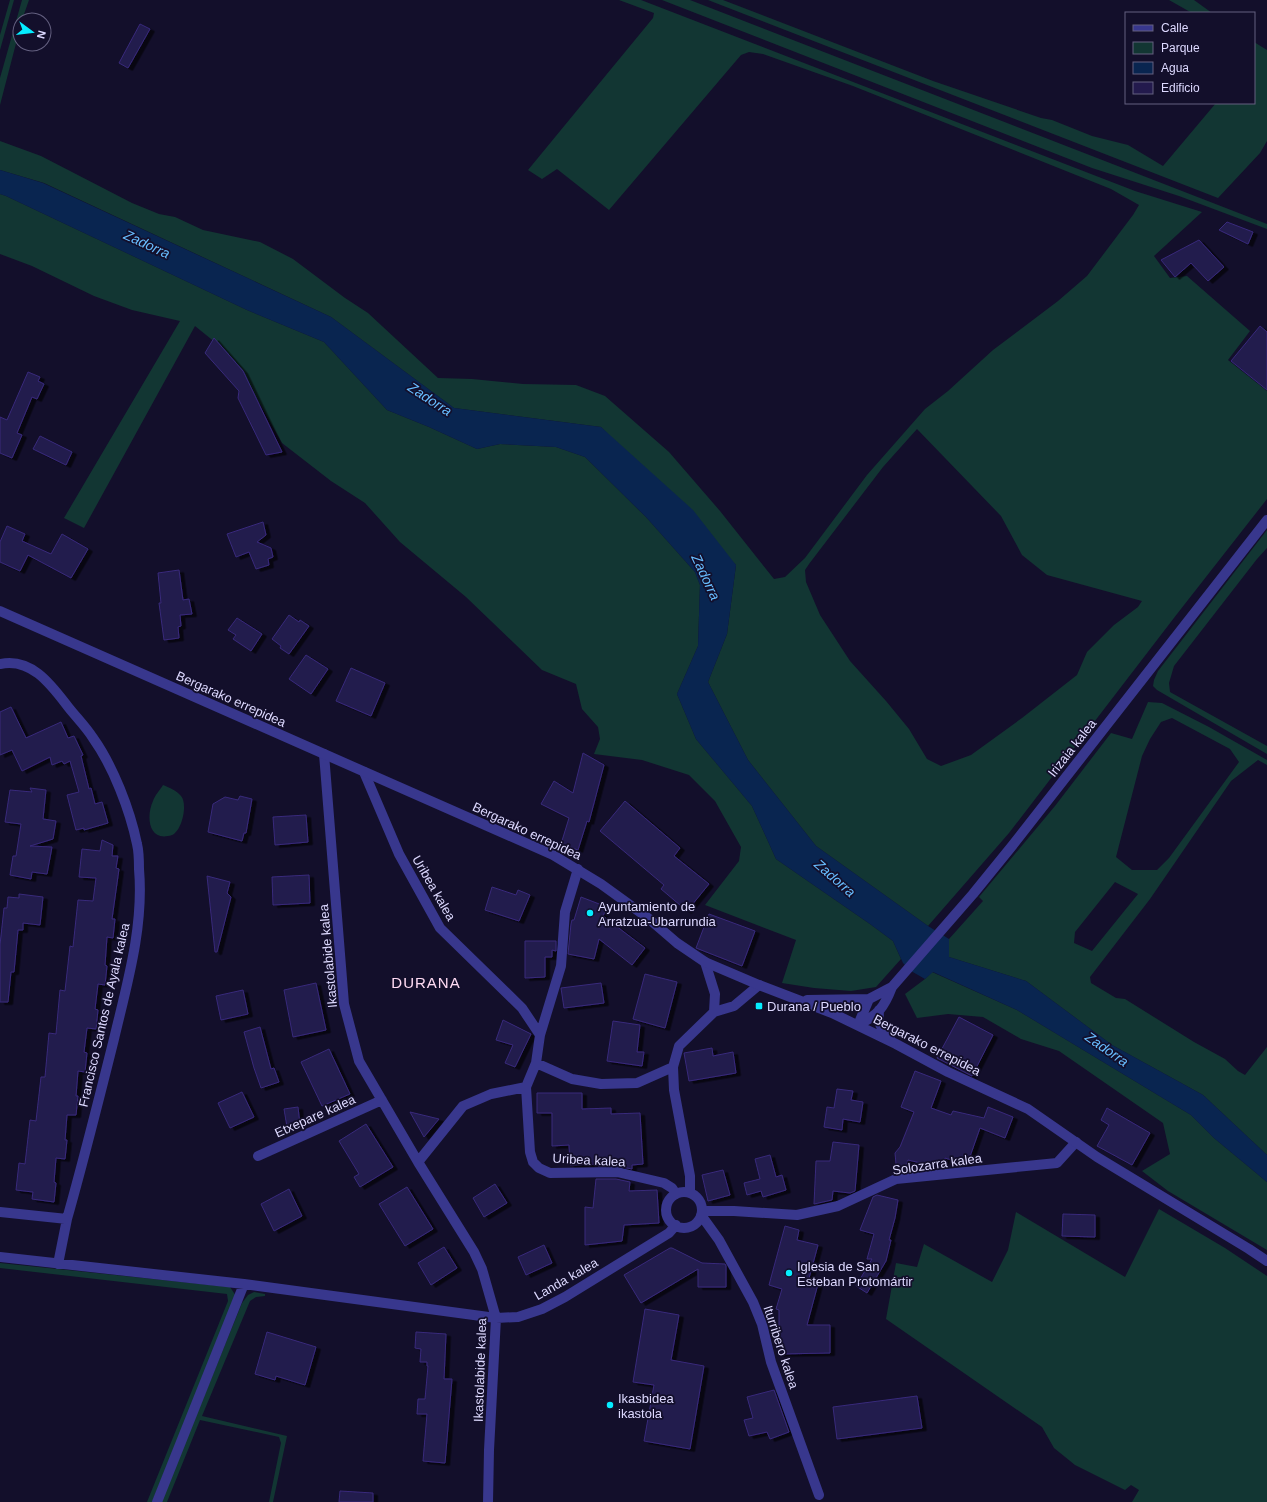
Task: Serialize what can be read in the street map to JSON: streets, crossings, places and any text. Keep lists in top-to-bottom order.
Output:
{
  "streets": {
    "street": [
      "Bergarako errepidea",
      "Irizaia kalea",
      "Uribea kalea",
      "Ikastolabide kalea",
      "Francisco Santos de Ayala kalea",
      "Etxepare kalea",
      "Solozarra kalea",
      "Landa kalea",
      "Iturribero kalea"
    ]
  },
  "crossings": [
    ["Bergarako errepidea", "Irizaia kalea"],
    ["Bergarako errepidea", "Uribea kalea"],
    ["Bergarako errepidea", "Ikastolabide kalea"],
    ["Bergarako errepidea", "Solozarra kalea"],
    ["Uribea kalea", "Solozarra kalea"],
    ["Uribea kalea", "Landa kalea"],
    ["Uribea kalea", "Iturribero kalea"],
    ["Ikastolabide kalea", "Etxepare kalea"],
    ["Ikastolabide kalea", "Landa kalea"],
    ["Francisco Santos de Ayala kalea", "Landa kalea"],
    ["Solozarra kalea", "Landa kalea"],
    ["Solozarra kalea", "Iturribero kalea"],
    ["Landa kalea", "Iturribero kalea"]
  ],
  "districts": ["DURANA"],
  "water": ["Zadorra"],
  "places": {
    "other": ["Ayuntamiento de Arratzua-Ubarrundia", "Iglesia de San Esteban Protomártir", "Ikasbidea ikastola"],
    "transit": ["Durana / Pueblo"]
  },
  "legend": [
    "Calle",
    "Parque",
    "Agua",
    "Edificio"
  ],
  "north": "right"
}
